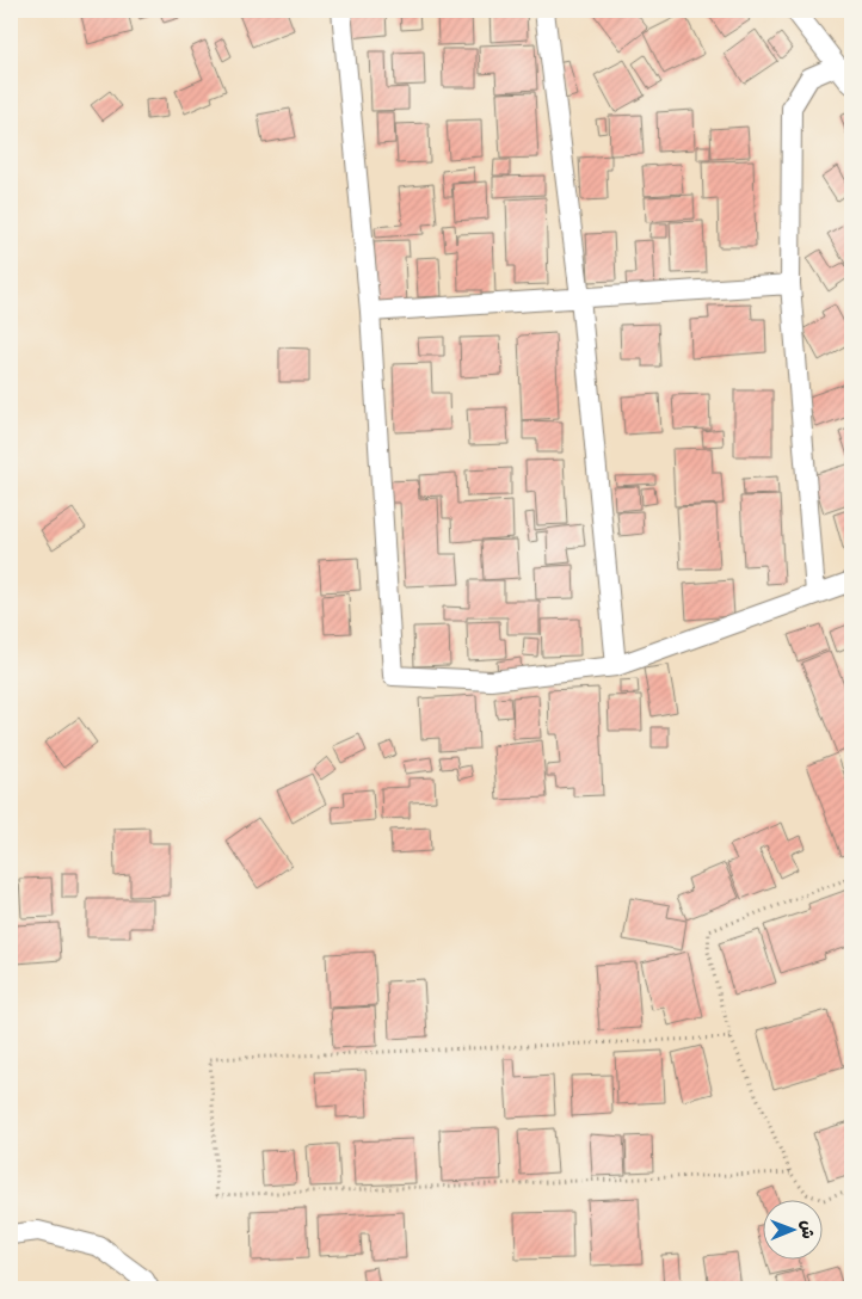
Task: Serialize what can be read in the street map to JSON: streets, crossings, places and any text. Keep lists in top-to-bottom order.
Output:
{
  "north": "right"
}
